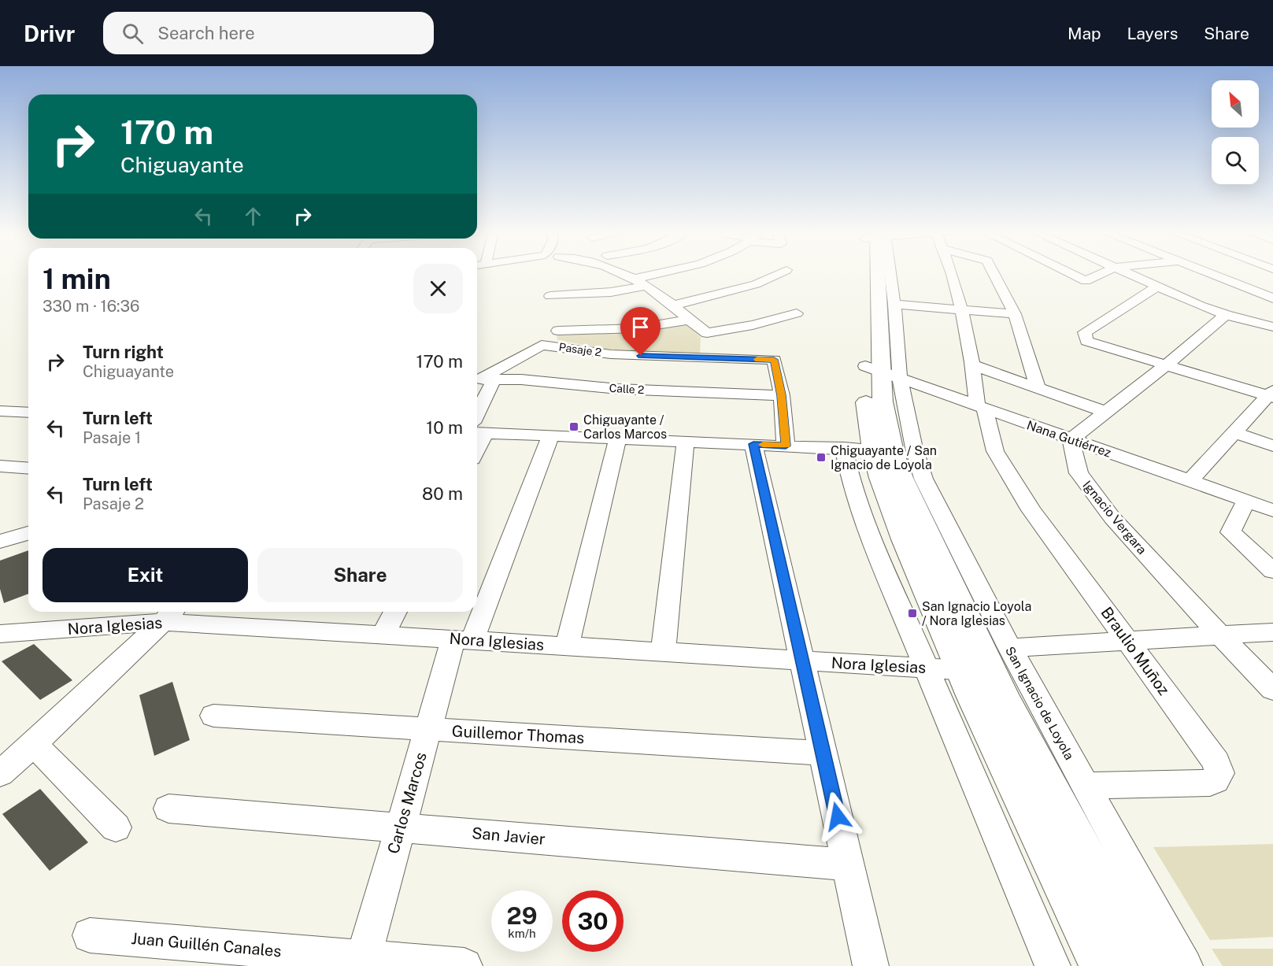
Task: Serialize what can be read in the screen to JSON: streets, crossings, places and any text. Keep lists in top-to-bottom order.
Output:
{
  "streets": {
    "main road": ["San Ignacio de Loyola"],
    "street": [
      "Pasaje 2",
      "Calle 2",
      "Nana Gutiérrez",
      "Ignacio Vergara",
      "Nora Iglesias",
      "Braulio Muñoz",
      "Guillemor Thomas",
      "Carlos Marcos",
      "San Javier",
      "Juan Guillén Canales"
    ]
  },
  "crossings": [
    ["Pasaje 2", "Calle 2"],
    ["Nana Gutiérrez", "Ignacio Vergara"],
    ["Nana Gutiérrez", "Braulio Muñoz"],
    ["Nana Gutiérrez", "San Ignacio de Loyola"],
    ["Ignacio Vergara", "Nora Iglesias"],
    ["Nora Iglesias", "Braulio Muñoz"],
    ["Nora Iglesias", "San Ignacio de Loyola"],
    ["Nora Iglesias", "Carlos Marcos"],
    ["Braulio Muñoz", "San Ignacio de Loyola"],
    ["Guillemor Thomas", "Carlos Marcos"],
    ["Carlos Marcos", "San Javier"],
    ["Carlos Marcos", "Juan Guillén Canales"]
  ],
  "places": {
    "transit": ["Chiguayante / Carlos Marcos", "Chiguayante / San Ignacio de Loyola", "San Ignacio Loyola / Nora Iglesias"]
  },
  "north": "top left",
  "page": {
    "header": "Drivr",
    "search": "Search here",
    "nav": ["Map", "Layers", "Share"],
    "turn": ["170 m", "Chiguayante"],
    "heading": ["1 min", "330 m · 16:36"],
    "list": [
      {
        "name": "Turn right",
        "note": "Chiguayante",
        "value": "170 m"
      },
      {
        "name": "Turn left",
        "note": "Pasaje 1",
        "value": "10 m"
      },
      {
        "name": "Turn left",
        "note": "Pasaje 2",
        "value": "80 m"
      }
    ],
    "buttons": ["Exit", "Share"],
    "speed": "29 km/h",
    "limit": "30"
  }
}
